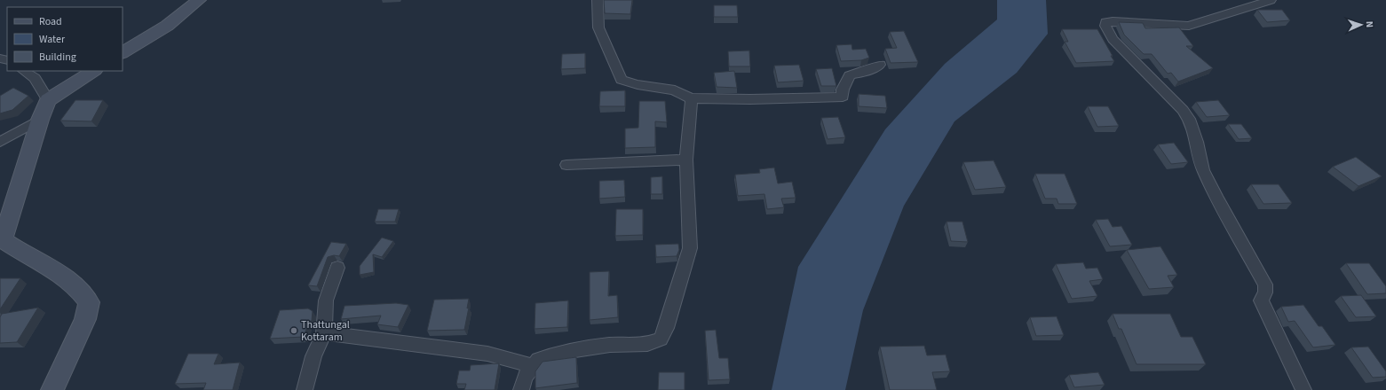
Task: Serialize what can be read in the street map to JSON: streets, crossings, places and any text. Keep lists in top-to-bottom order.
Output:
{
  "places": ["Thattungal Kottaram"],
  "legend": ["Road", "Water", "Building"],
  "north": "right"
}
